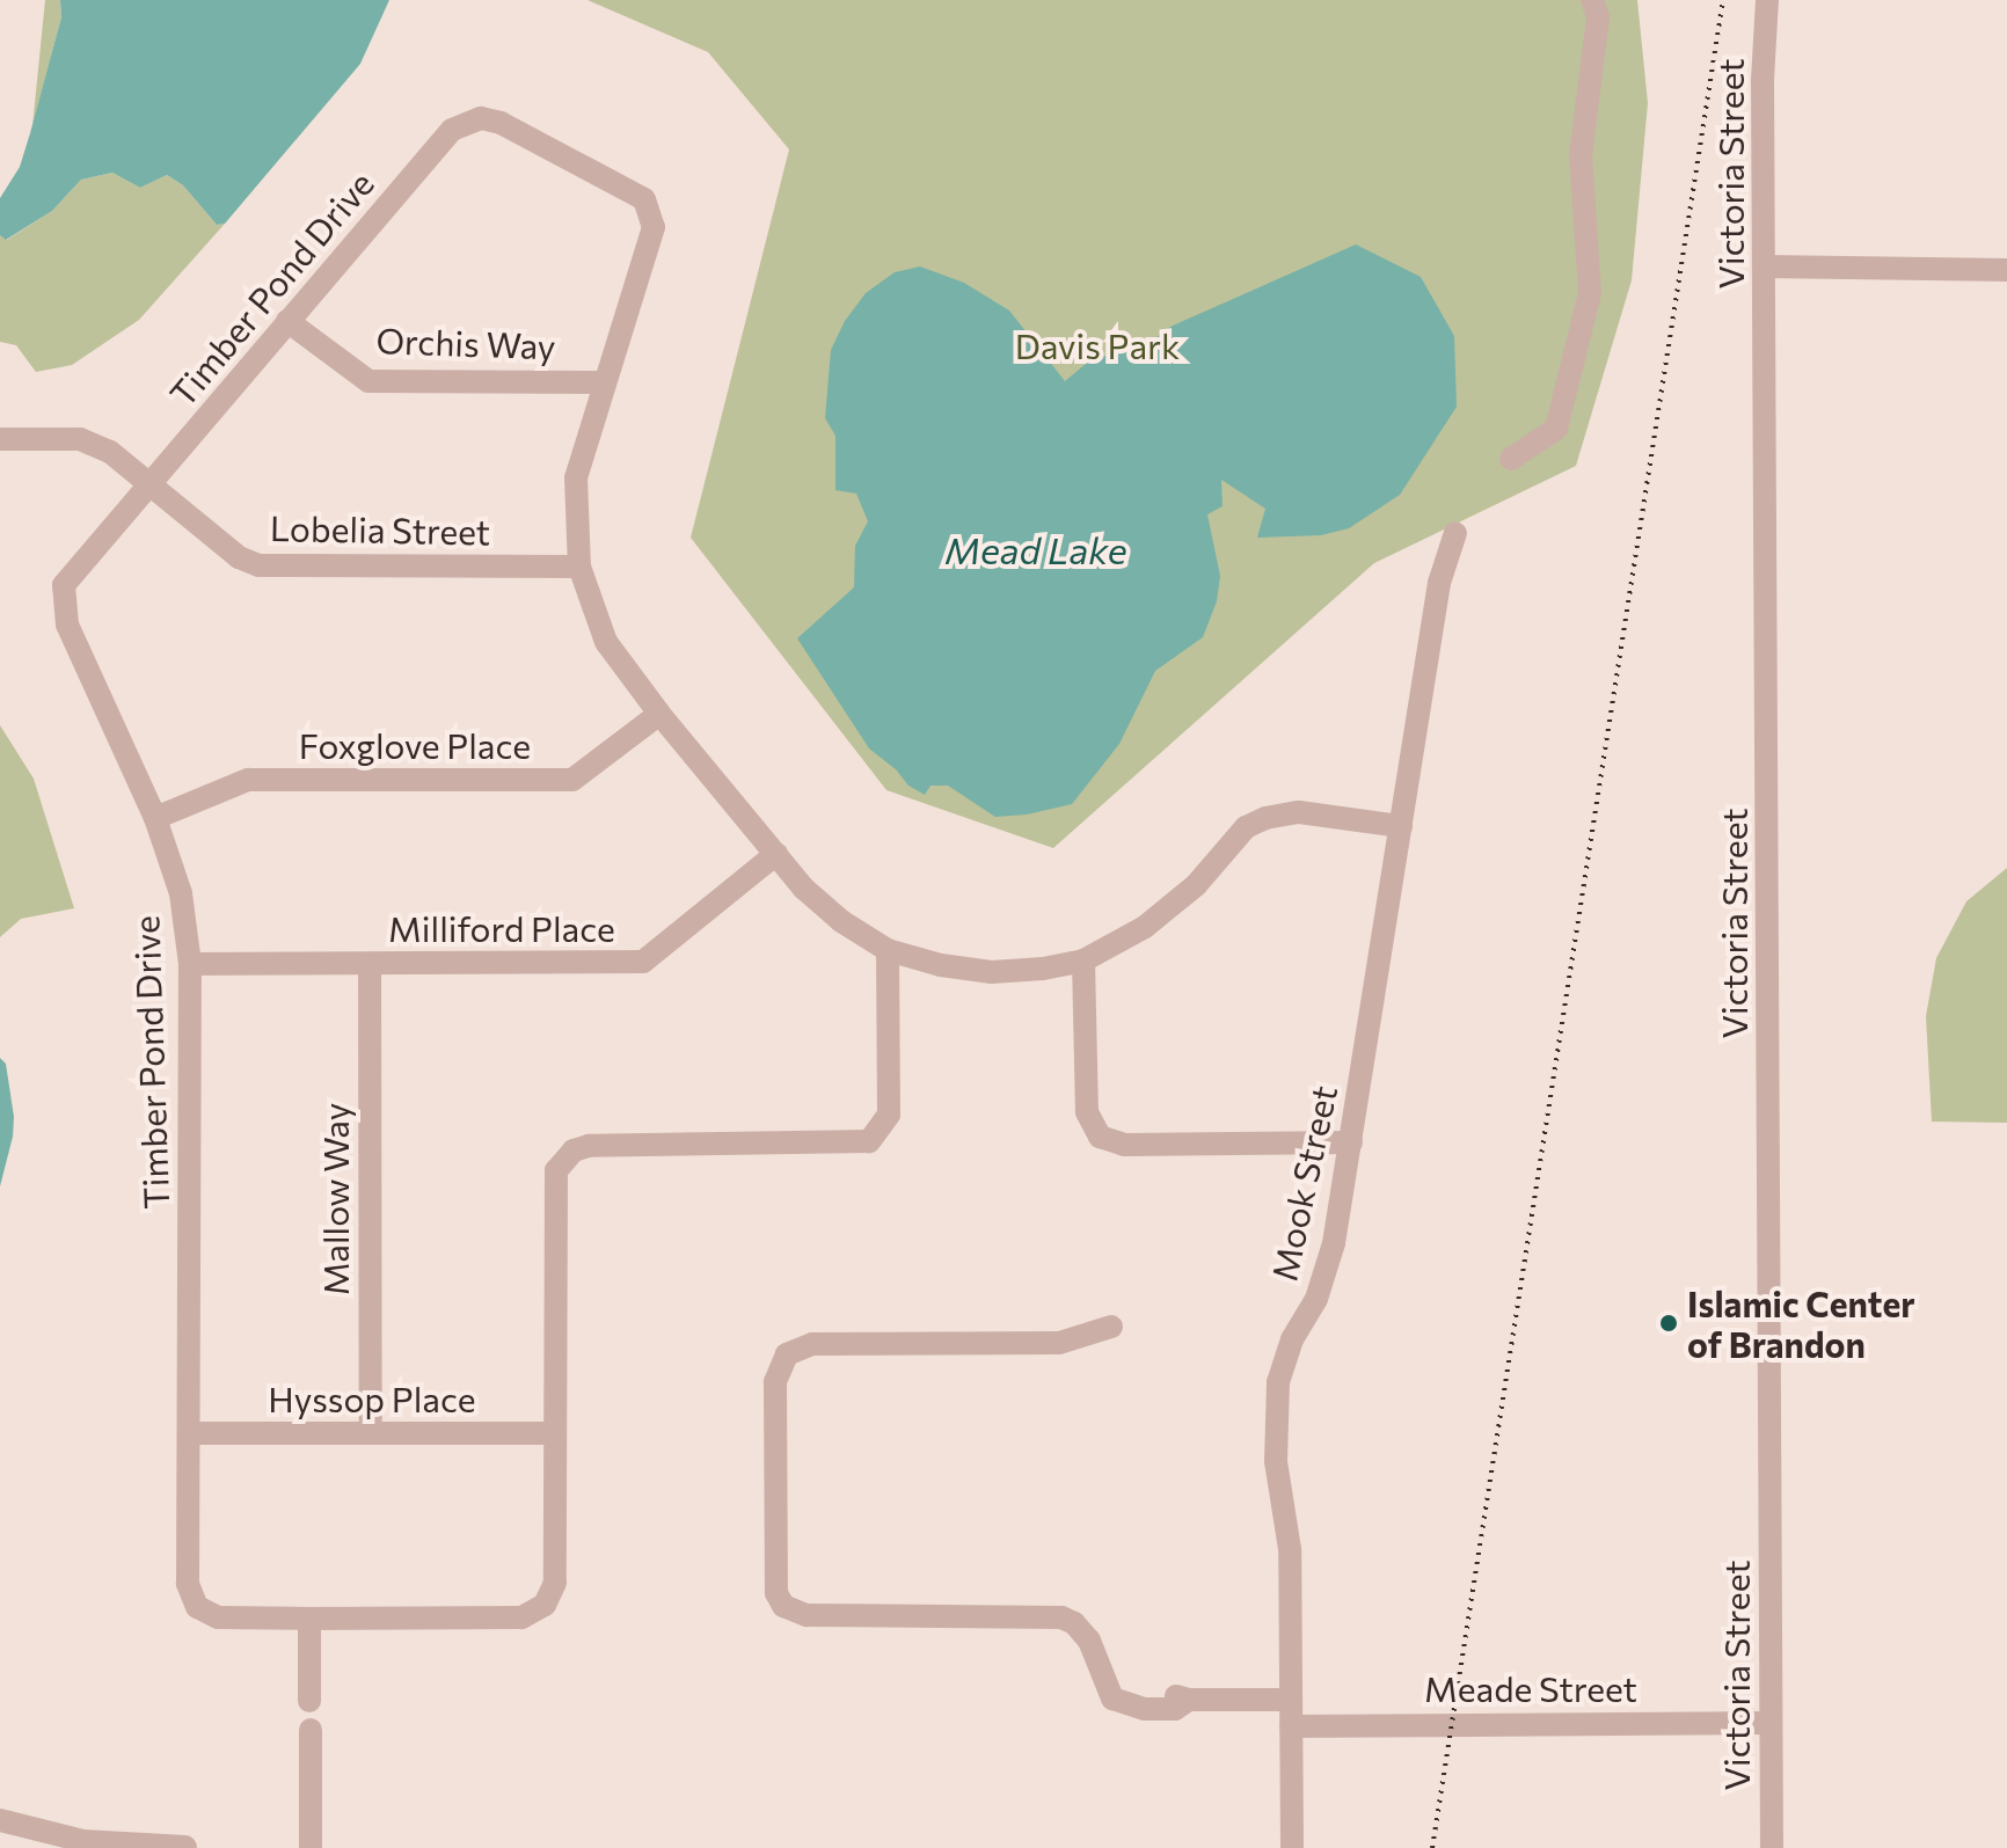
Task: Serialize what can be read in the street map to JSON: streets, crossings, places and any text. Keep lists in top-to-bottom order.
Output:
{
  "streets": {
    "street": [
      "Victoria Street",
      "Timber Pond Drive",
      "Orchis Way",
      "Lobelia Street",
      "Foxglove Place",
      "Milliford Place",
      "Mook Street",
      "Mallow Way",
      "Hyssop Place",
      "Meade Street"
    ]
  },
  "crossings": [
    ["Victoria Street", "Meade Street"],
    ["Timber Pond Drive", "Orchis Way"],
    ["Timber Pond Drive", "Lobelia Street"],
    ["Timber Pond Drive", "Foxglove Place"],
    ["Timber Pond Drive", "Milliford Place"],
    ["Timber Pond Drive", "Mook Street"],
    ["Timber Pond Drive", "Hyssop Place"],
    ["Milliford Place", "Mallow Way"],
    ["Mook Street", "Meade Street"],
    ["Mallow Way", "Hyssop Place"]
  ],
  "water": ["Mead Lake"],
  "parks": ["Davis Park"],
  "places": ["Islamic Center of Brandon"]
}
